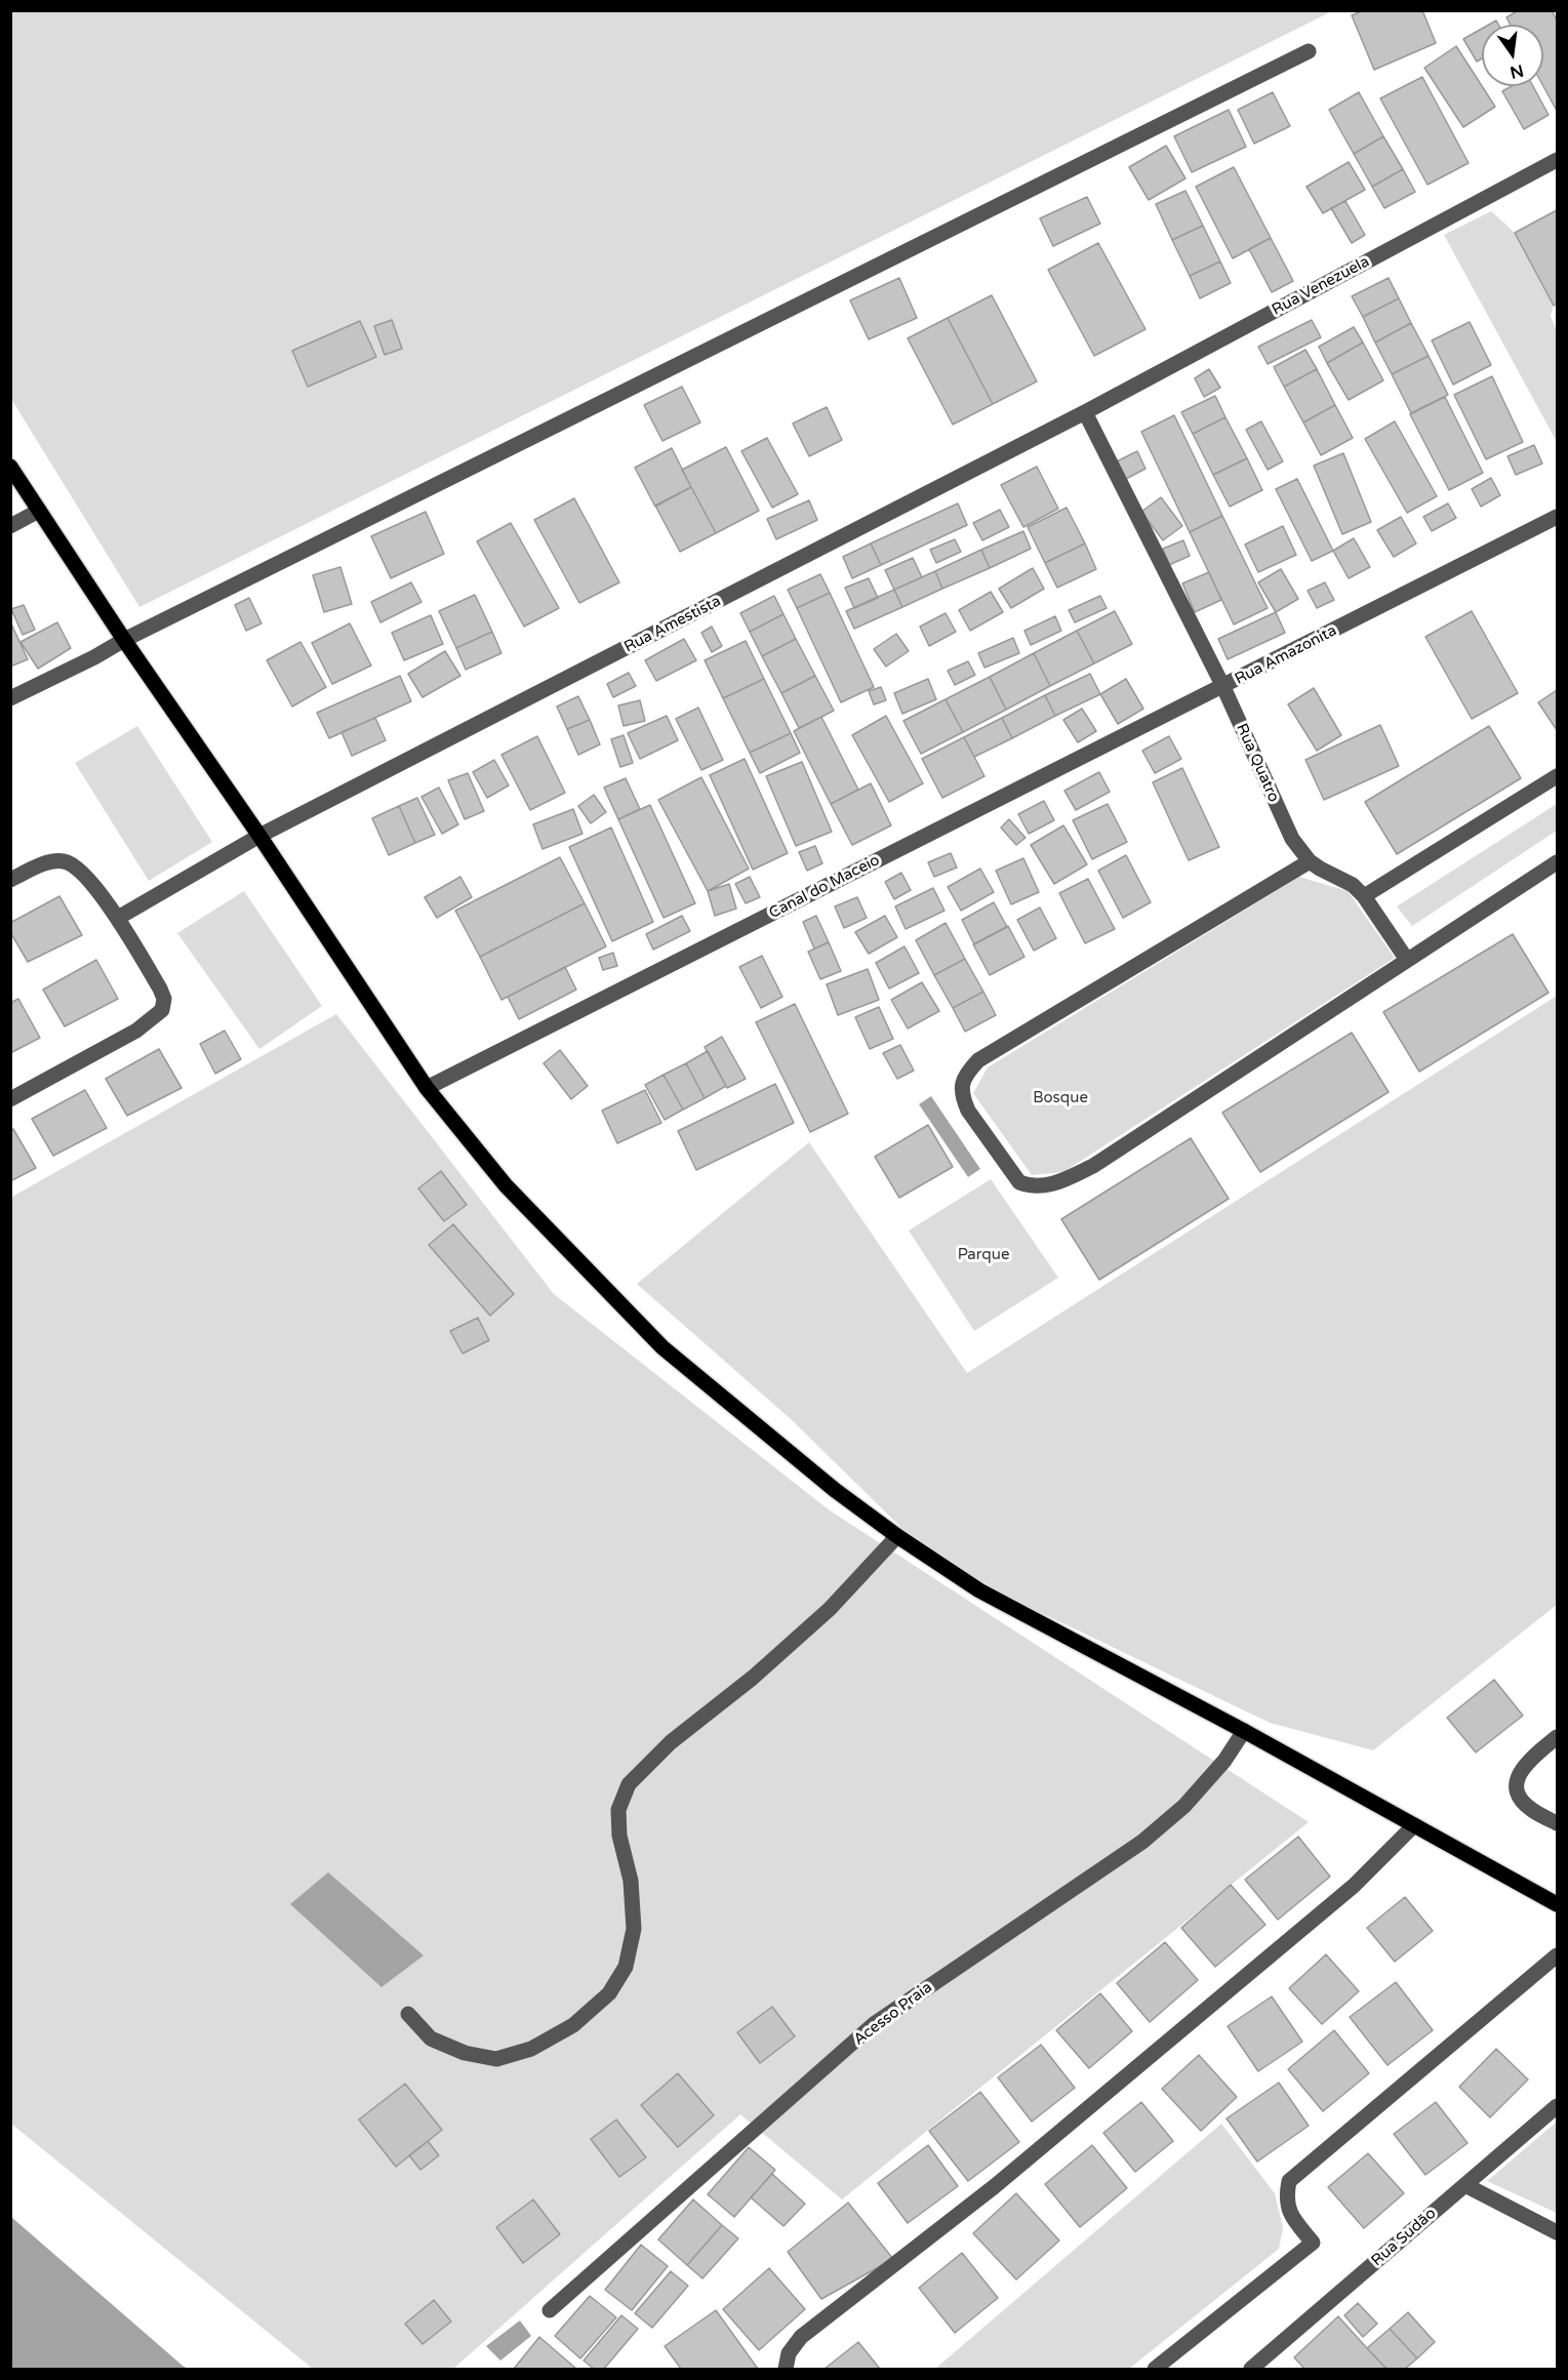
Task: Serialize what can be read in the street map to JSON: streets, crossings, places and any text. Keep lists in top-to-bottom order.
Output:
{
  "streets": {
    "street": [
      "Rua Venezuela",
      "Rua Amestista",
      "Rua Amazonita",
      "Rua Quatro",
      "Canal do Maceio",
      "Acesso Praia",
      "Rua Sudão"
    ]
  },
  "crossings": [
    ["Rua Venezuela", "Rua Amestista"],
    ["Rua Venezuela", "Rua Amazonita"],
    ["Rua Amestista", "Rua Amazonita"],
    ["Rua Amazonita", "Rua Quatro"],
    ["Rua Amazonita", "Canal do Maceio"],
    ["Rua Quatro", "Canal do Maceio"]
  ],
  "parks": ["Bosque", "Parque"],
  "north": "bottom"
}
